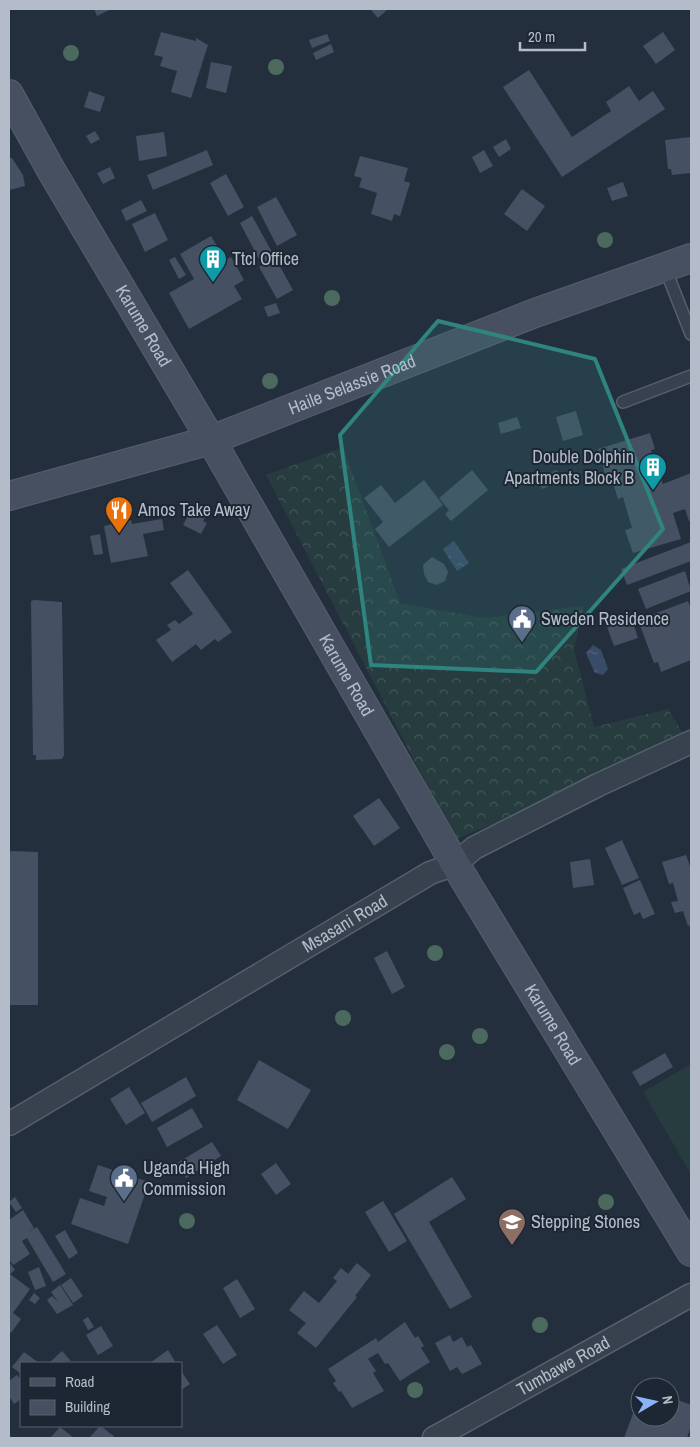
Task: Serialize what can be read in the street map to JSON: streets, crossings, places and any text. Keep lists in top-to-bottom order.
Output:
{
  "streets": {
    "street": [
      "Karume Road",
      "Haile Selassie Road",
      "Msasani Road",
      "Tumbawe Road"
    ]
  },
  "crossings": [
    ["Karume Road", "Haile Selassie Road"],
    ["Karume Road", "Msasani Road"]
  ],
  "places": {
    "building": ["Ttcl Office", "Double Dolphin Apartments Block B"],
    "restaurant": ["Amos Take Away"],
    "public building": ["Sweden Residence", "Uganda High Commission"],
    "school or university": ["Stepping Stones"]
  },
  "legend": ["Road", "Building"],
  "scale_bar": "20 m",
  "north": "right"
}
